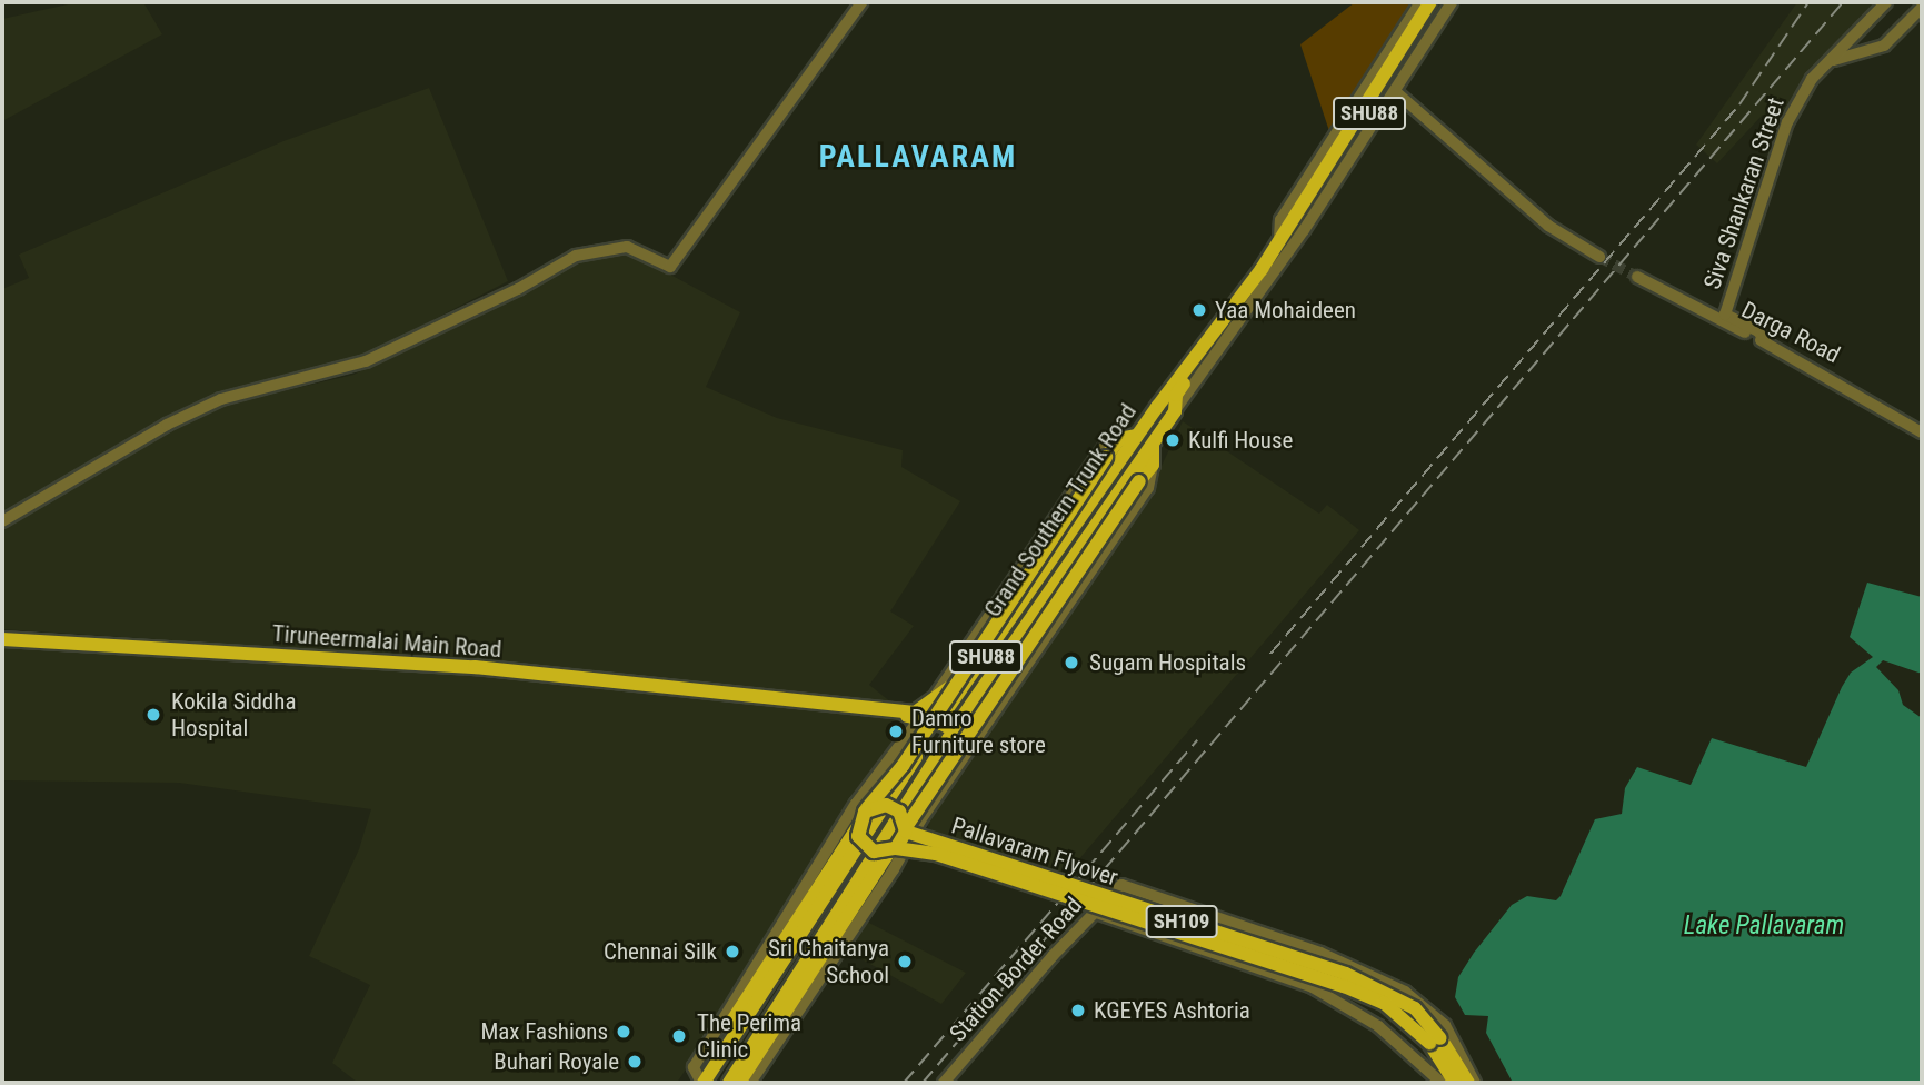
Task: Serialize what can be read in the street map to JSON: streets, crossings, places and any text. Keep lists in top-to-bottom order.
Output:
{
  "streets": {
    "main road": [
      "SHU88",
      "Grand Southern Trunk Road",
      "Tiruneermalai Main Road",
      "Pallavaram Flyover",
      "SH109"
    ],
    "street": ["Siva Shankaran Street", "Darga Road", "Station Border Road"]
  },
  "crossings": [
    ["SHU88", "Grand Southern Trunk Road"],
    ["Siva Shankaran Street", "Darga Road"],
    ["Grand Southern Trunk Road", "Tiruneermalai Main Road"]
  ],
  "districts": ["PALLAVARAM"],
  "water": ["Lake Pallavaram"],
  "places": [
    "Yaa Mohaideen",
    "Kulfi House",
    "Sugam Hospitals",
    "Kokila Siddha Hospital",
    "Damro Furniture store",
    "Chennai Silk",
    "Sri Chaitanya School",
    "KGEYES Ashtoria",
    "Max Fashions",
    "The Perima Clinic",
    "Buhari Royale"
  ]
}
